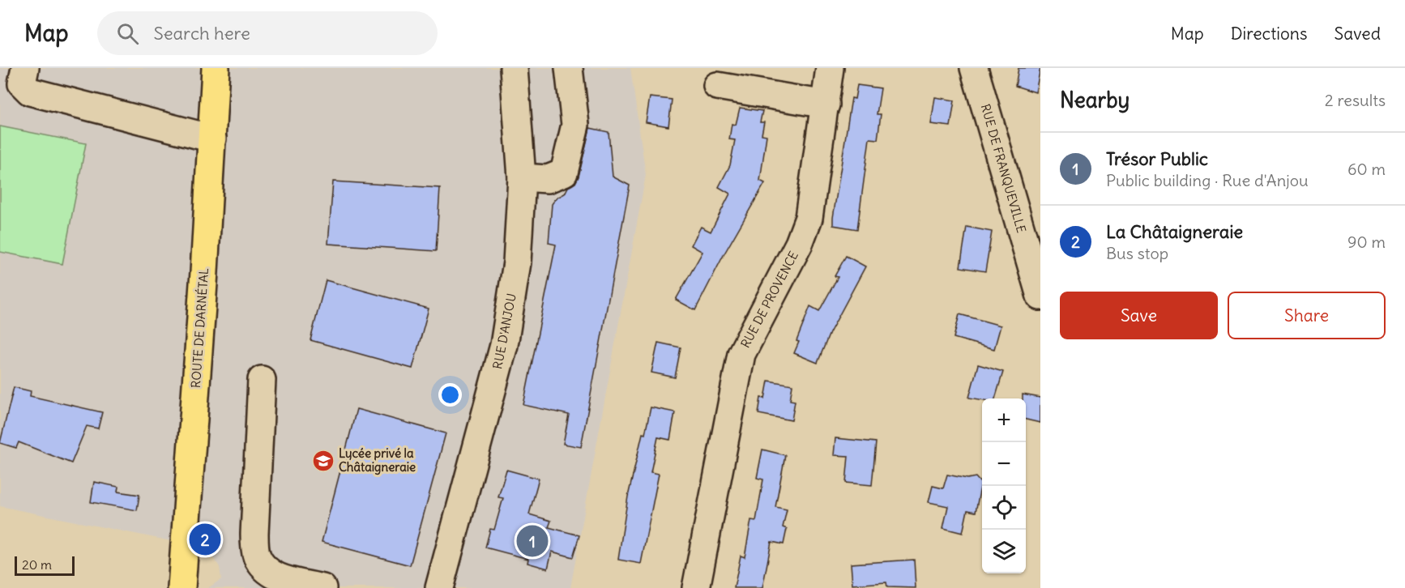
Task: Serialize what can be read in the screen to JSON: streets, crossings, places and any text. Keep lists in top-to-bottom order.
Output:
{
  "streets": {
    "main road": ["ROUTE DE DARNÉTAL"],
    "street": ["RUE DE FRANQUEVILLE", "RUE DE PROVENCE", "RUE D'ANJOU"]
  },
  "places": {
    "school or university": ["Lycée privé la Châtaigneraie"]
  },
  "scale_bar": "20 m",
  "page": {
    "header": "Map",
    "search": "Search here",
    "nav": ["Map", "Directions", "Saved"],
    "heading": ["Nearby", "2 results"],
    "list": [
      {
        "mark": "1",
        "name": "Trésor Public",
        "note": "Public building · Rue d'Anjou",
        "value": "60 m"
      },
      {
        "mark": "2",
        "name": "La Châtaigneraie",
        "note": "Bus stop",
        "value": "90 m"
      }
    ],
    "buttons": ["Save", "Share"],
    "map_buttons": ["+", "−"],
    "pins": ["2", "1"],
    "scale": "20 m"
  }
}
